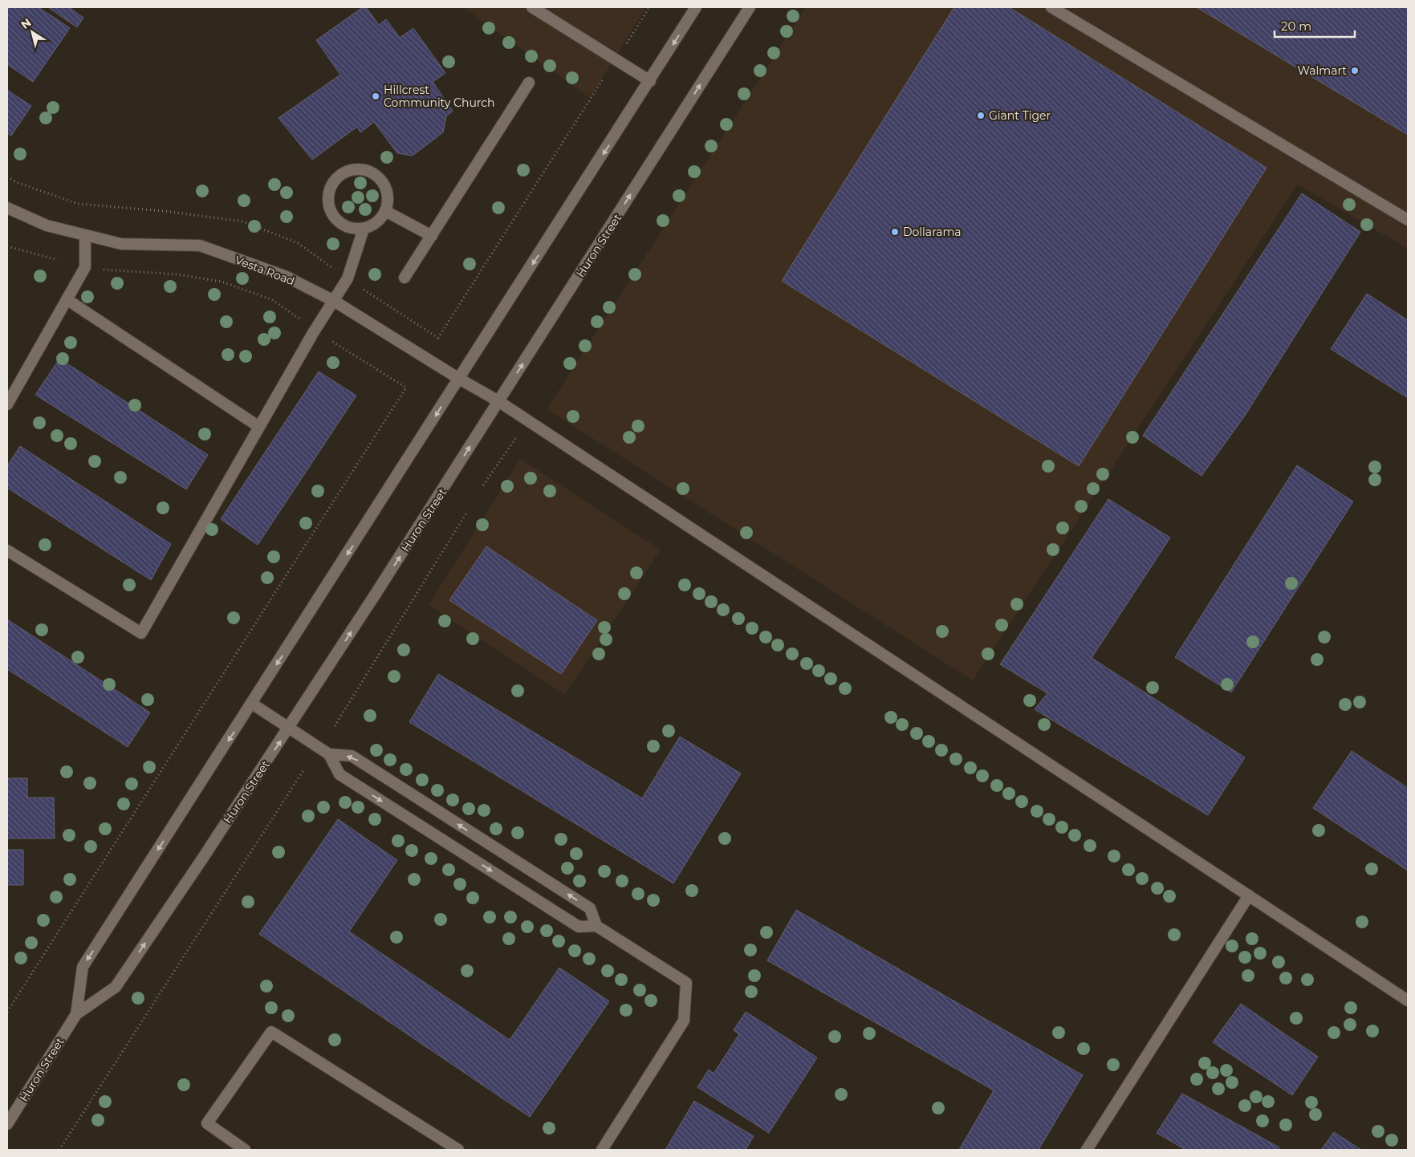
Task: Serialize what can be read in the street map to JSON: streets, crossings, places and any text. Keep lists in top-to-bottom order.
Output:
{
  "streets": {
    "main road": ["Huron Street", "Vesta Road"]
  },
  "crossings": [
    ["Huron Street", "Vesta Road"]
  ],
  "places": [
    "Walmart",
    "Hillcrest Community Church",
    "Giant Tiger",
    "Dollarama"
  ],
  "scale_bar": "20 m",
  "north": "top left"
}
